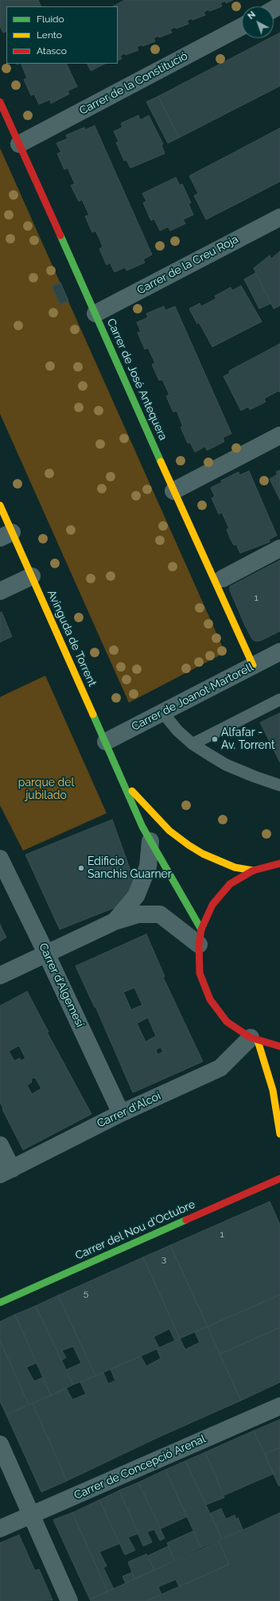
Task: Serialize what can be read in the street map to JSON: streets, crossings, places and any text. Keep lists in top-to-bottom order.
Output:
{
  "streets": {
    "street": [
      "Carrer de la Constitució",
      "Carrer de la Creu Roja",
      "Carrer de José Antequera",
      "Avinguda de Torrent",
      "Carrer de Joanot Martorell",
      "Carrer d’Algemesí",
      "Carrer d'Alcoi",
      "Carrer del Nou d'Octubre",
      "Carrer de Concepció Arenal"
    ]
  },
  "crossings": [
    ["Carrer de la Constitució", "Carrer de José Antequera"],
    ["Carrer de la Creu Roja", "Carrer de José Antequera"],
    ["Carrer de José Antequera", "Carrer de Joanot Martorell"],
    ["Avinguda de Torrent", "Carrer de Joanot Martorell"],
    ["Carrer d’Algemesí", "Carrer d'Alcoi"]
  ],
  "parks": ["parque del jubilado"],
  "places": ["Alfafar - Av. Torrent", "Edificio Sanchis Guarner"],
  "house_numbers": [
    "1",
    "1",
    "3",
    "5"
  ],
  "legend": ["Fluido", "Lento", "Atasco"],
  "north": "top left"
}
